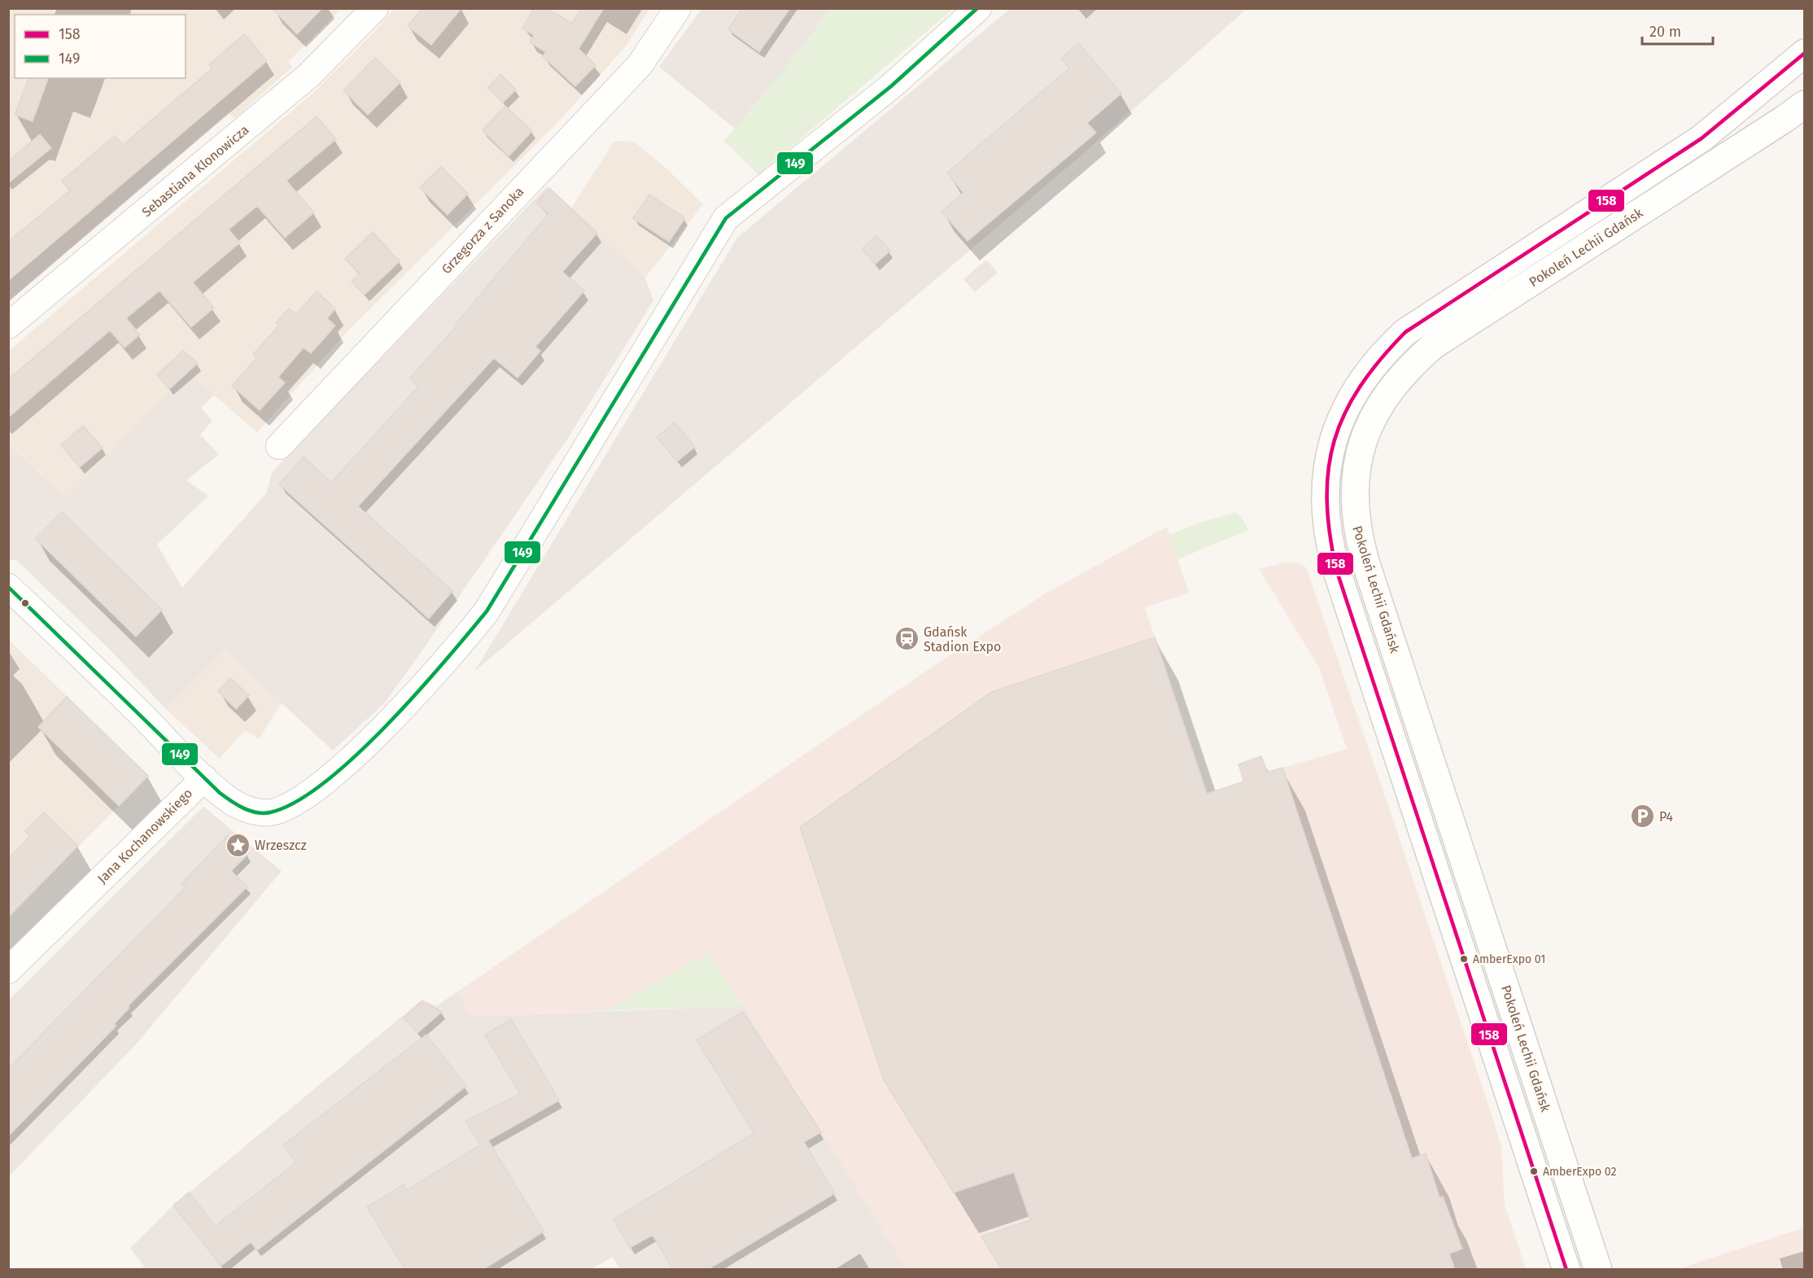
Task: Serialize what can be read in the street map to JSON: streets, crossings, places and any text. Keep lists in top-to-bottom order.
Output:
{
  "streets": {
    "street": [
      "Sebastiana Klonowicza",
      "Grzegorza z Sanoka",
      "Pokoleń Lechii Gdańsk",
      "Jana Kochanowskiego"
    ]
  },
  "places": {
    "station": ["Gdańsk Stadion Expo"],
    "parking": ["P4"],
    "place": ["Wrzeszcz"],
    "other": ["AmberExpo 01", "AmberExpo 02"]
  },
  "lines": ["transit line 149", "transit line 158"],
  "legend": ["158", "149"],
  "scale_bar": "20 m"
}
